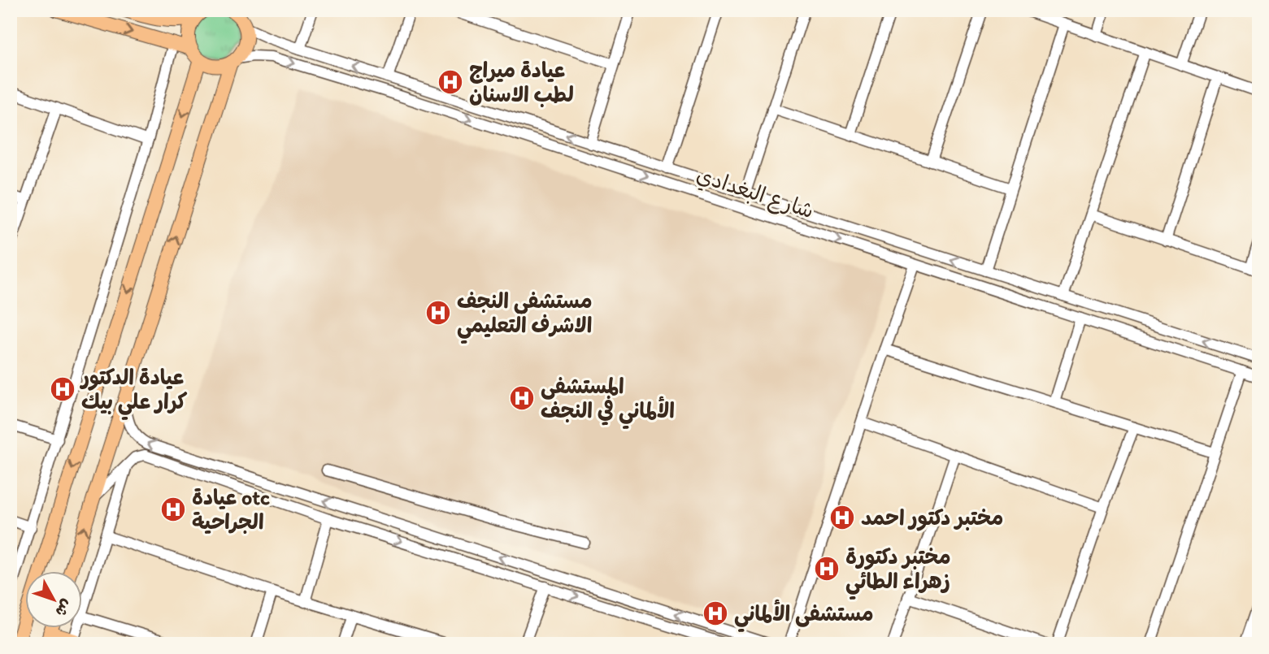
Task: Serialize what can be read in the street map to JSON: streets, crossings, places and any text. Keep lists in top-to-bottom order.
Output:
{
  "streets": {
    "street": ["شارع البغدادي"]
  },
  "places": {
    "hospital": [
      "عيادة ميراج لطب الاسنان",
      "مستشفى النجف الاشرف التعليمي",
      "عيادة الدكتور كرار علي بيك",
      "المستشفى الألماني في النجف",
      "عيادة otc الجراحية",
      "مختبر دكتور احمد",
      "مختبر دكتورة زهراء الطائي",
      "مستشفى الألماني"
    ]
  },
  "north": "bottom right"
}
